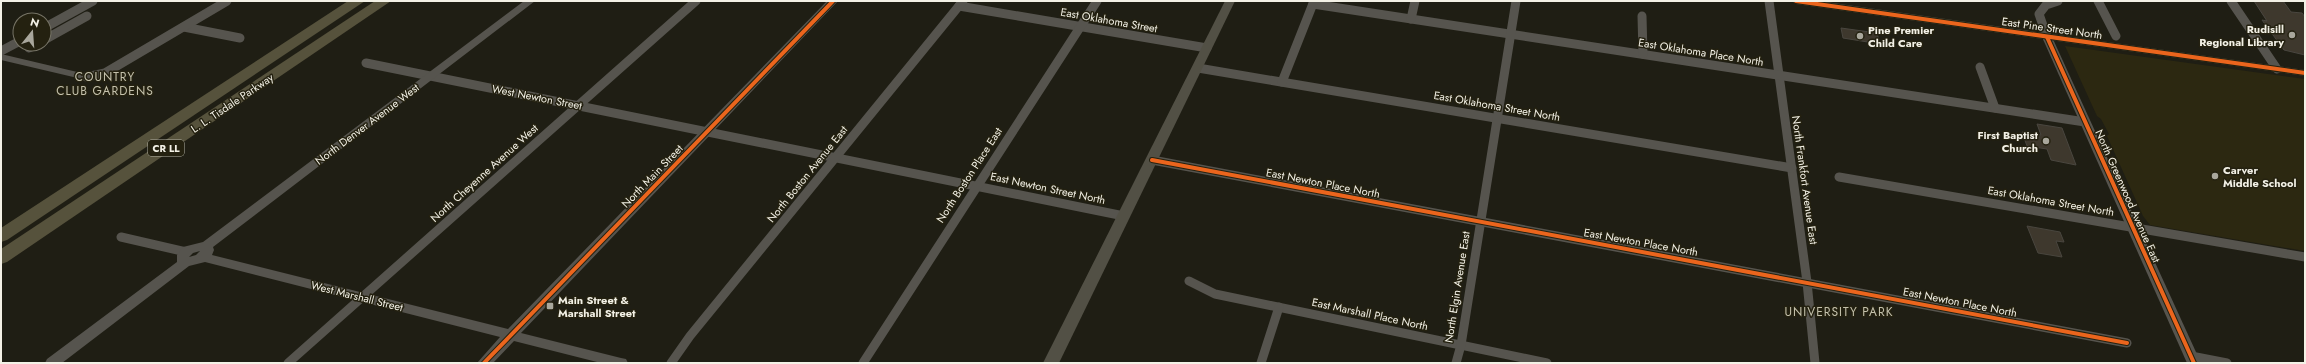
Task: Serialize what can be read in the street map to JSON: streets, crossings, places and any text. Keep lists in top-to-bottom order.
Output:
{
  "streets": {
    "highway": ["L. L. Tisdale Parkway", "CR LL"],
    "main road": ["East Pine Street North"],
    "street": [
      "East Oklahoma Street",
      "East Oklahoma Place North",
      "West Newton Street",
      "East Oklahoma Street North",
      "North Denver Avenue West",
      "North Cheyenne Avenue West",
      "North Boston Avenue East",
      "North Boston Place East",
      "North Main Street",
      "North Frankfort Avenue East",
      "East Newton Place North",
      "East Newton Street North",
      "North Greenwood Avenue East",
      "North Elgin Avenue East",
      "West Marshall Street",
      "East Marshall Place North"
    ]
  },
  "crossings": [
    ["East Oklahoma Street", "North Boston Avenue East"],
    ["East Oklahoma Street", "North Boston Place East"],
    ["East Pine Street North", "North Greenwood Avenue East"],
    ["East Oklahoma Place North", "North Frankfort Avenue East"],
    ["East Oklahoma Place North", "North Greenwood Avenue East"],
    ["East Oklahoma Place North", "North Elgin Avenue East"],
    ["West Newton Street", "North Denver Avenue West"],
    ["West Newton Street", "North Cheyenne Avenue West"],
    ["West Newton Street", "North Main Street"],
    ["West Newton Street", "East Newton Street North"],
    ["East Oklahoma Street North", "North Frankfort Avenue East"],
    ["East Oklahoma Street North", "North Greenwood Avenue East"],
    ["East Oklahoma Street North", "North Elgin Avenue East"],
    ["North Denver Avenue West", "West Marshall Street"],
    ["North Cheyenne Avenue West", "West Marshall Street"],
    ["North Boston Avenue East", "East Newton Street North"],
    ["North Boston Place East", "East Newton Street North"],
    ["North Main Street", "East Newton Street North"],
    ["North Main Street", "West Marshall Street"],
    ["North Frankfort Avenue East", "East Newton Place North"],
    ["East Newton Place North", "North Elgin Avenue East"],
    ["North Elgin Avenue East", "East Marshall Place North"]
  ],
  "districts": ["COUNTRY CLUB GARDENS", "UNIVERSITY PARK"],
  "places": {
    "other": [
      "Rudisill Regional Library",
      "Pine Premier Child Care",
      "First Baptist Church",
      "Carver Middle School"
    ],
    "transit": ["Main Street & Marshall Street"]
  },
  "north": "top"
}
